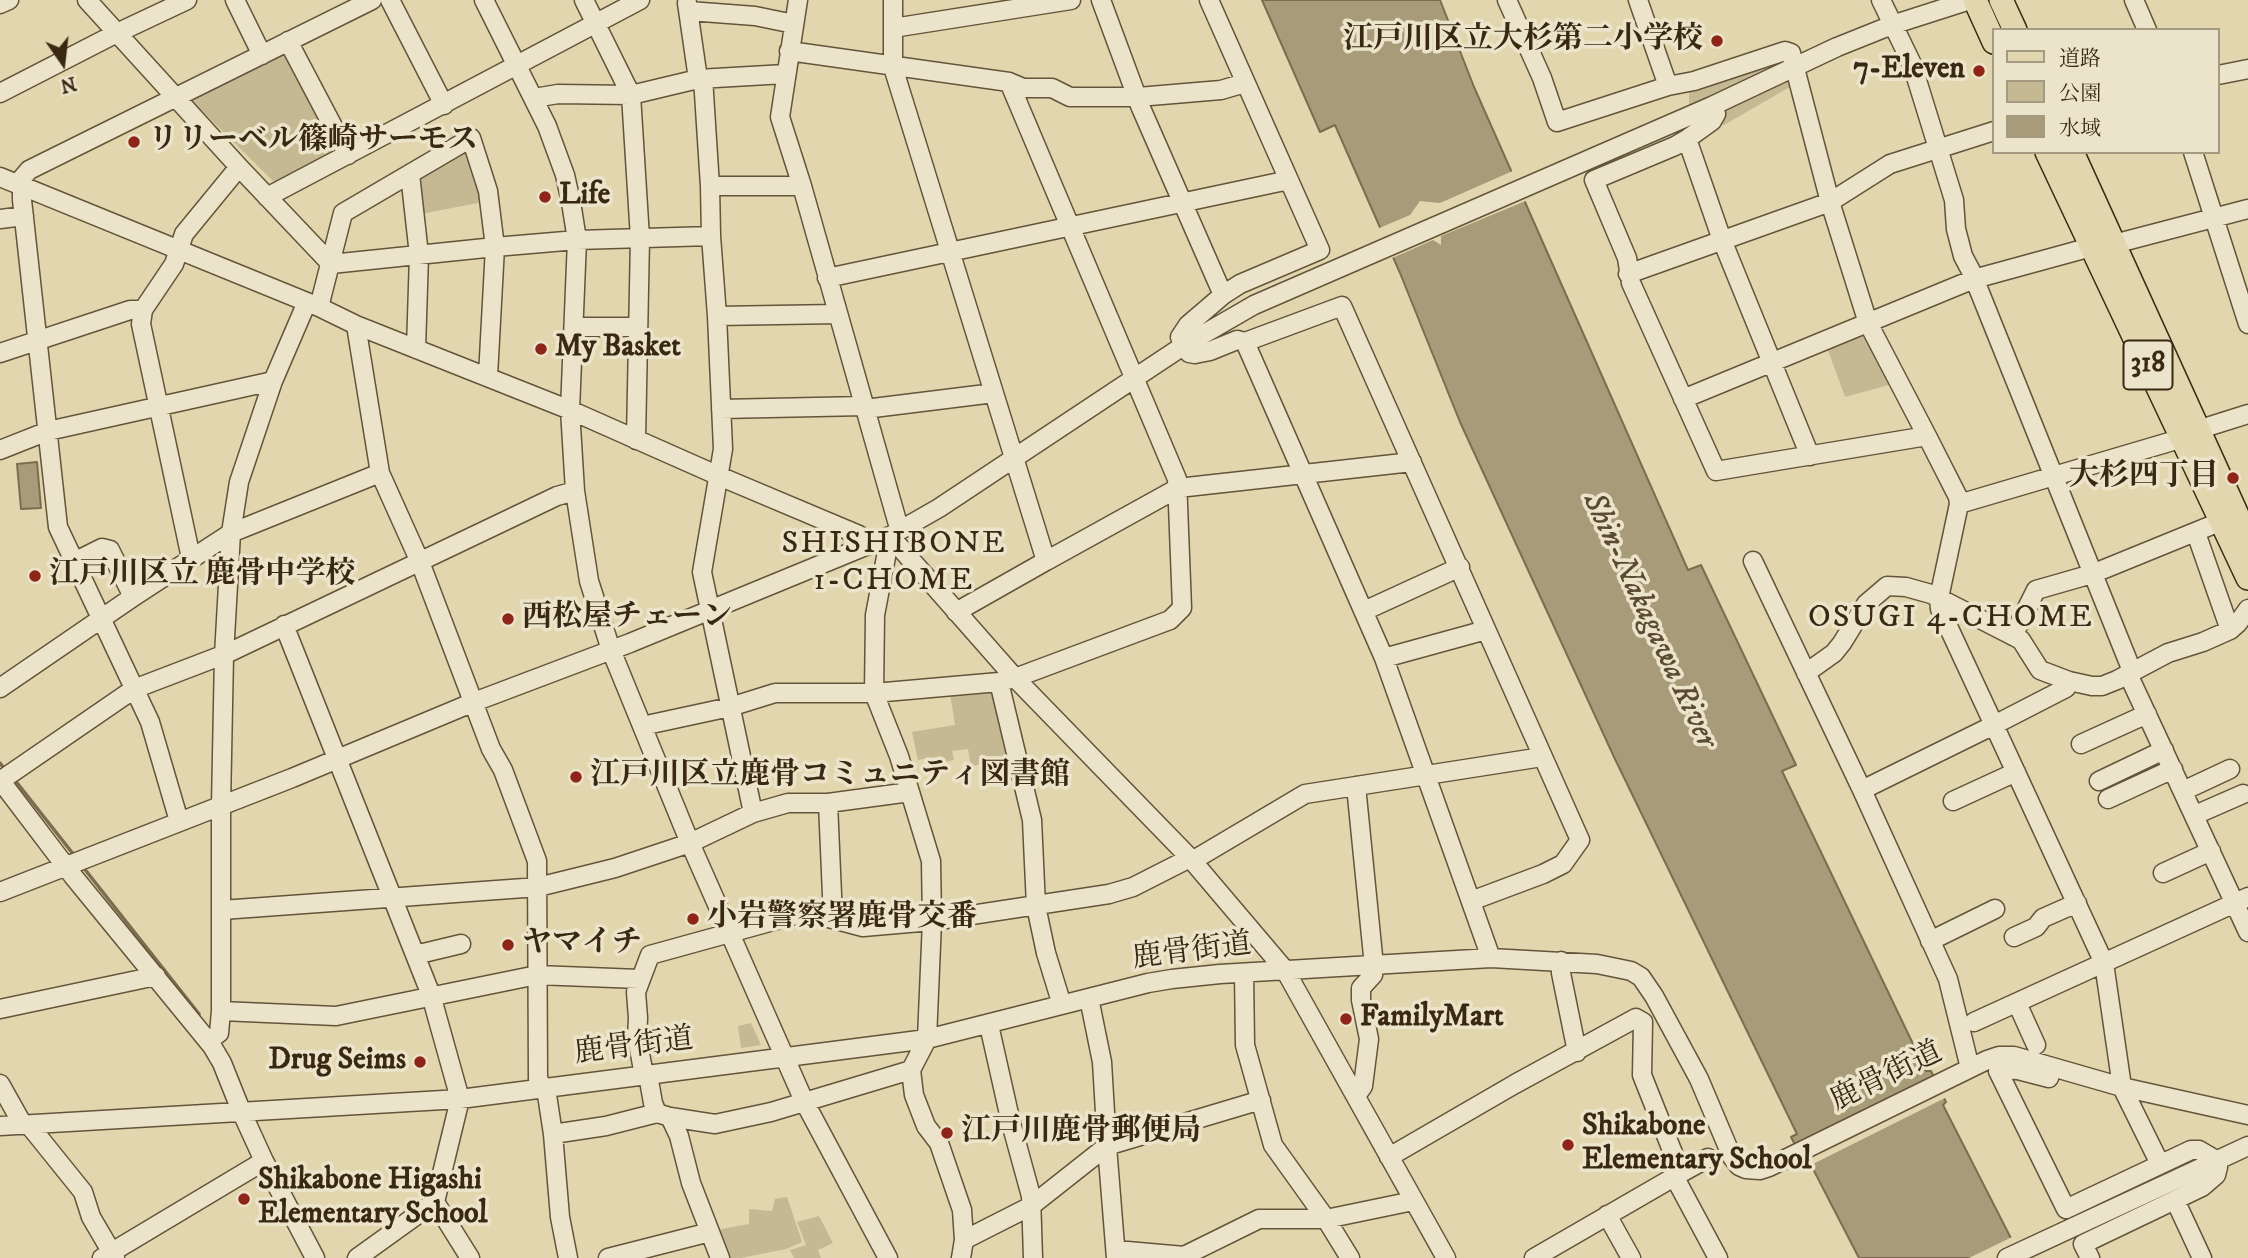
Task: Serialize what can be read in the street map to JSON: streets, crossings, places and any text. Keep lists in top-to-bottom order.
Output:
{
  "streets": {
    "main road": ["318"],
    "street": ["鹿骨街道"]
  },
  "districts": ["SHISHIBONE 1-CHOME", "OSUGI 4-CHOME"],
  "water": ["Shin-Nakagawa River"],
  "places": [
    "江戸川区立大杉第二小学校",
    "7-Eleven",
    "リリーベル篠崎サーモス",
    "Life",
    "My Basket",
    "大杉四丁目",
    "江戸川区立 鹿骨中学校",
    "西松屋チェーン",
    "江戸川区立鹿骨コミュニティ図書館",
    "小岩警察署鹿骨交番",
    "ヤマイチ",
    "FamilyMart",
    "Drug Seims",
    "江戸川鹿骨郵便局",
    "Shikabone Elementary School",
    "Shikabone Higashi Elementary School"
  ],
  "legend": ["道路", "公園", "水域"],
  "north": "bottom"
}
